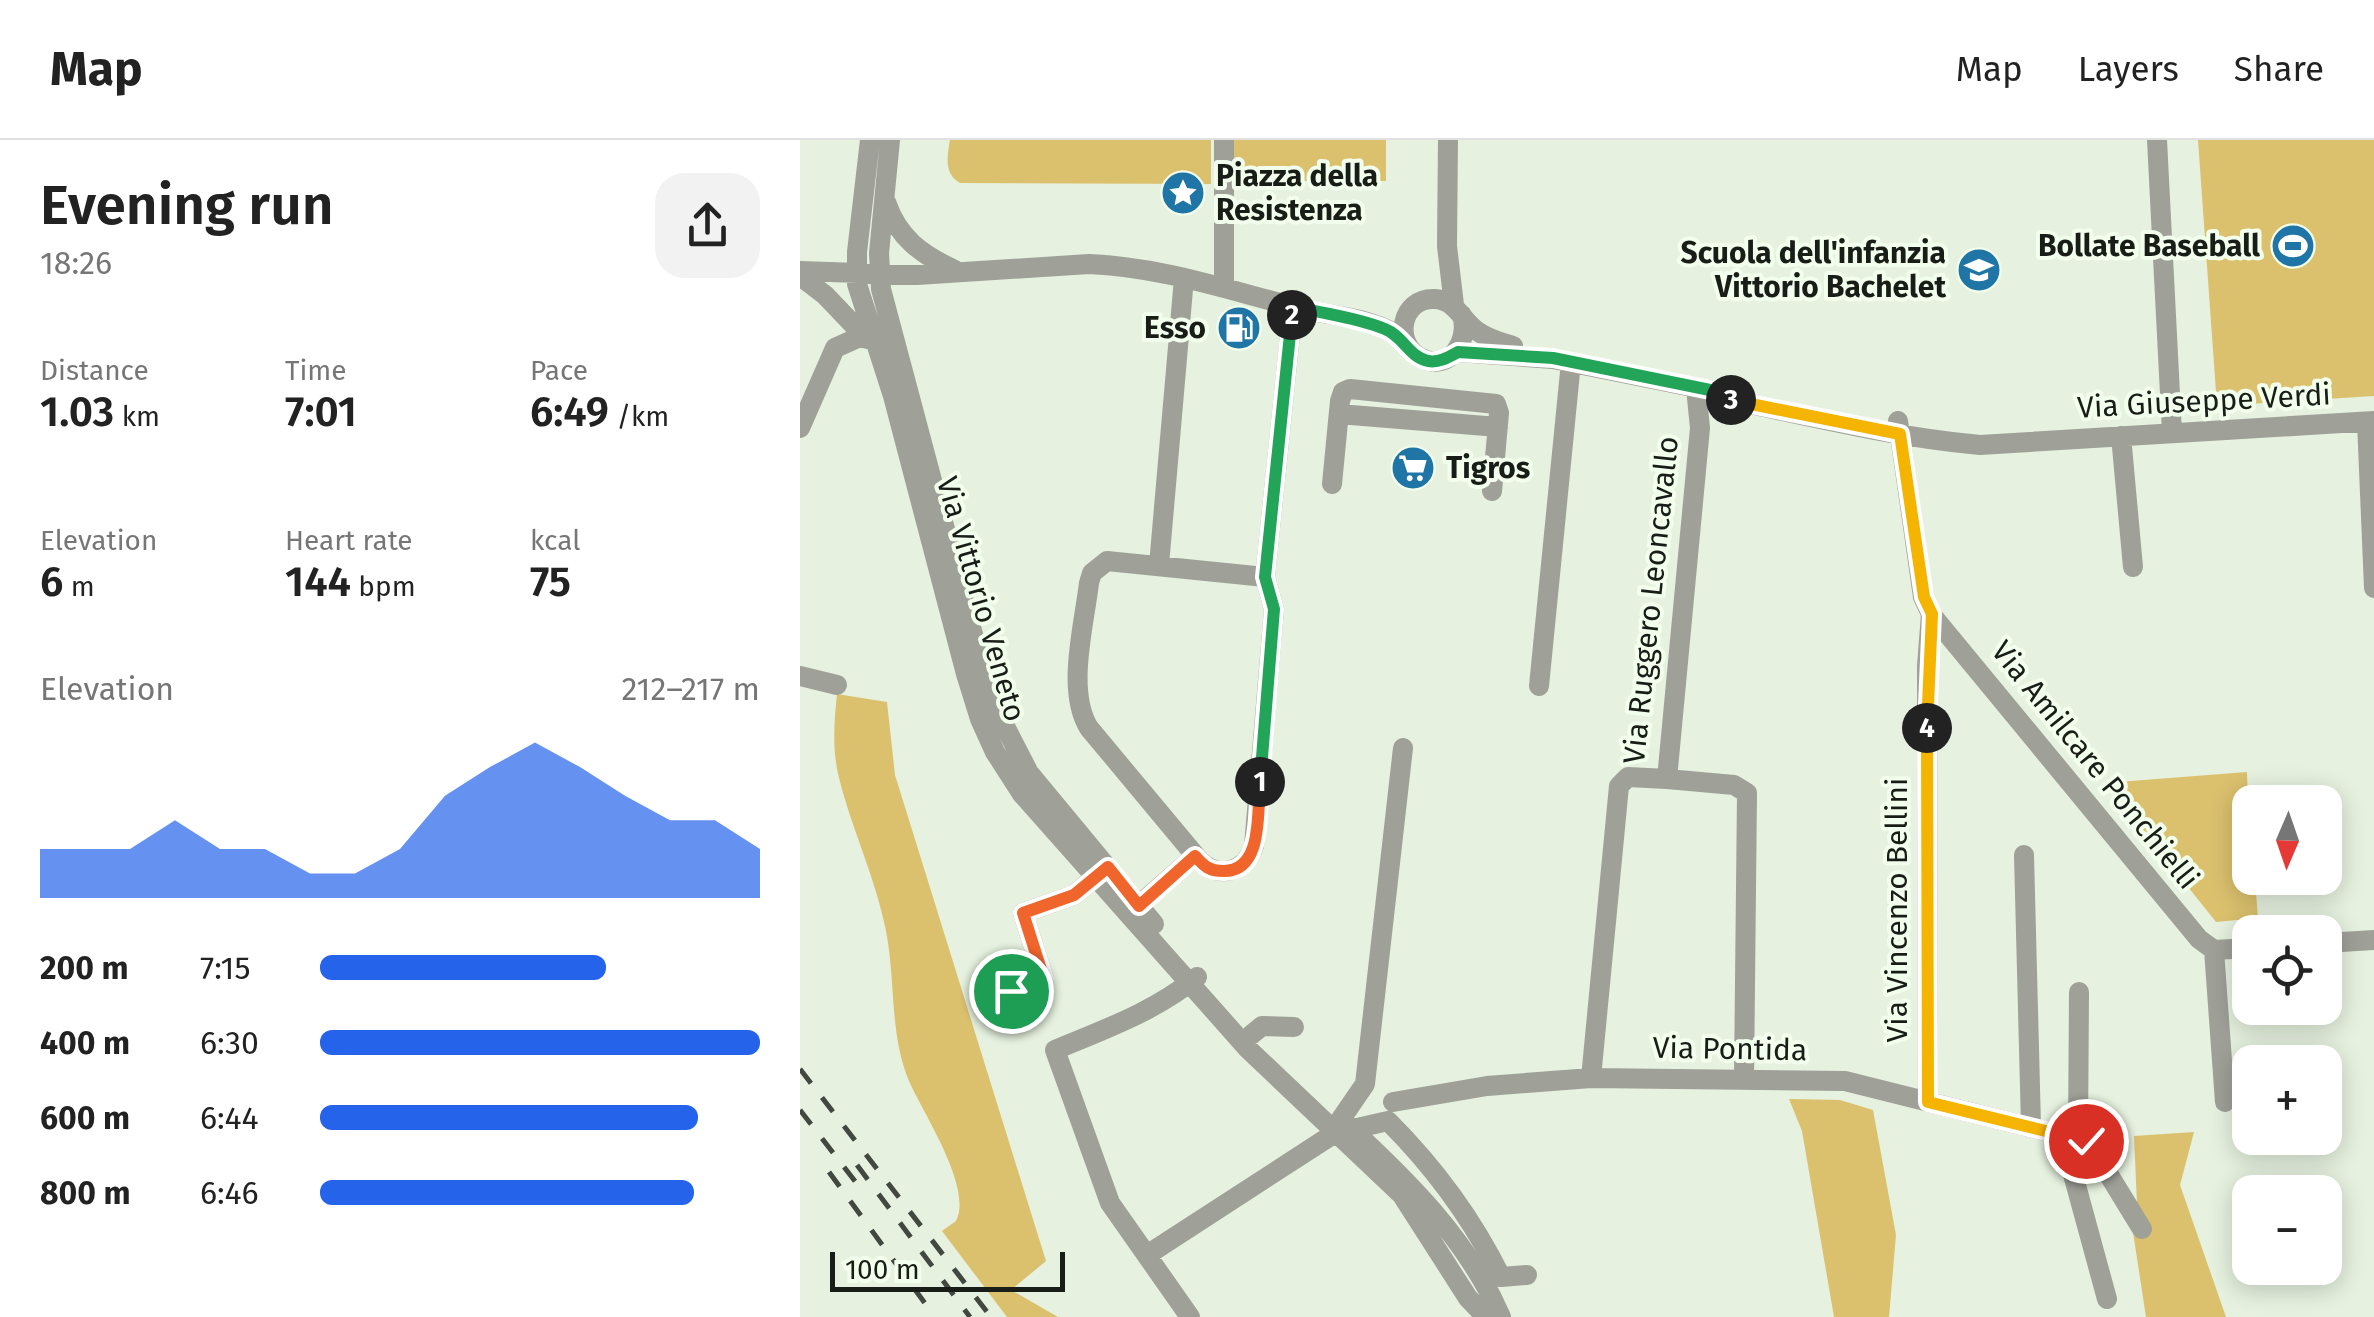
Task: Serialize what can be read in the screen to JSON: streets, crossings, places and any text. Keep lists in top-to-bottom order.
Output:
{
  "streets": {
    "street": [
      "Via Giuseppe Verdi",
      "Via Vittorio Veneto",
      "Via Ruggero Leoncavallo",
      "Via Amilcare Ponchielli",
      "Via Vincenzo Bellini",
      "Via Pontida"
    ]
  },
  "crossings": [
    ["Via Giuseppe Verdi", "Via Ruggero Leoncavallo"],
    ["Via Giuseppe Verdi", "Via Vincenzo Bellini"],
    ["Via Ruggero Leoncavallo", "Via Pontida"],
    ["Via Amilcare Ponchielli", "Via Vincenzo Bellini"],
    ["Via Vincenzo Bellini", "Via Pontida"]
  ],
  "places": {
    "place": ["Piazza della Resistenza"],
    "sports": ["Bollate Baseball"],
    "school or university": ["Scuola dell'infanzia Vittorio Bachelet"],
    "fuel station": ["Esso"],
    "supermarket": ["Tigros"]
  },
  "scale_bar": "100 m",
  "north": "bottom",
  "page": {
    "header": "Map",
    "nav": ["Map", "Layers", "Share"],
    "heading": ["Evening run", "18:26"],
    "pins": [
      "2",
      "3",
      "4",
      "1"
    ],
    "stats": [
      ["Distance", "1.03 km"],
      ["Time", "7:01"],
      ["Pace", "6:49 /km"],
      ["Elevation", "6 m"],
      ["Heart rate", "144 bpm"],
      ["kcal", "75"]
    ],
    "chart": ["Elevation", "212–217 m"],
    "map_buttons": ["+", "−"],
    "list": [
      {
        "name": "200 m",
        "note": "7:15"
      },
      {
        "name": "400 m",
        "note": "6:30"
      },
      {
        "name": "600 m",
        "note": "6:44"
      },
      {
        "name": "800 m",
        "note": "6:46"
      }
    ],
    "scale": "100 m"
  }
}
